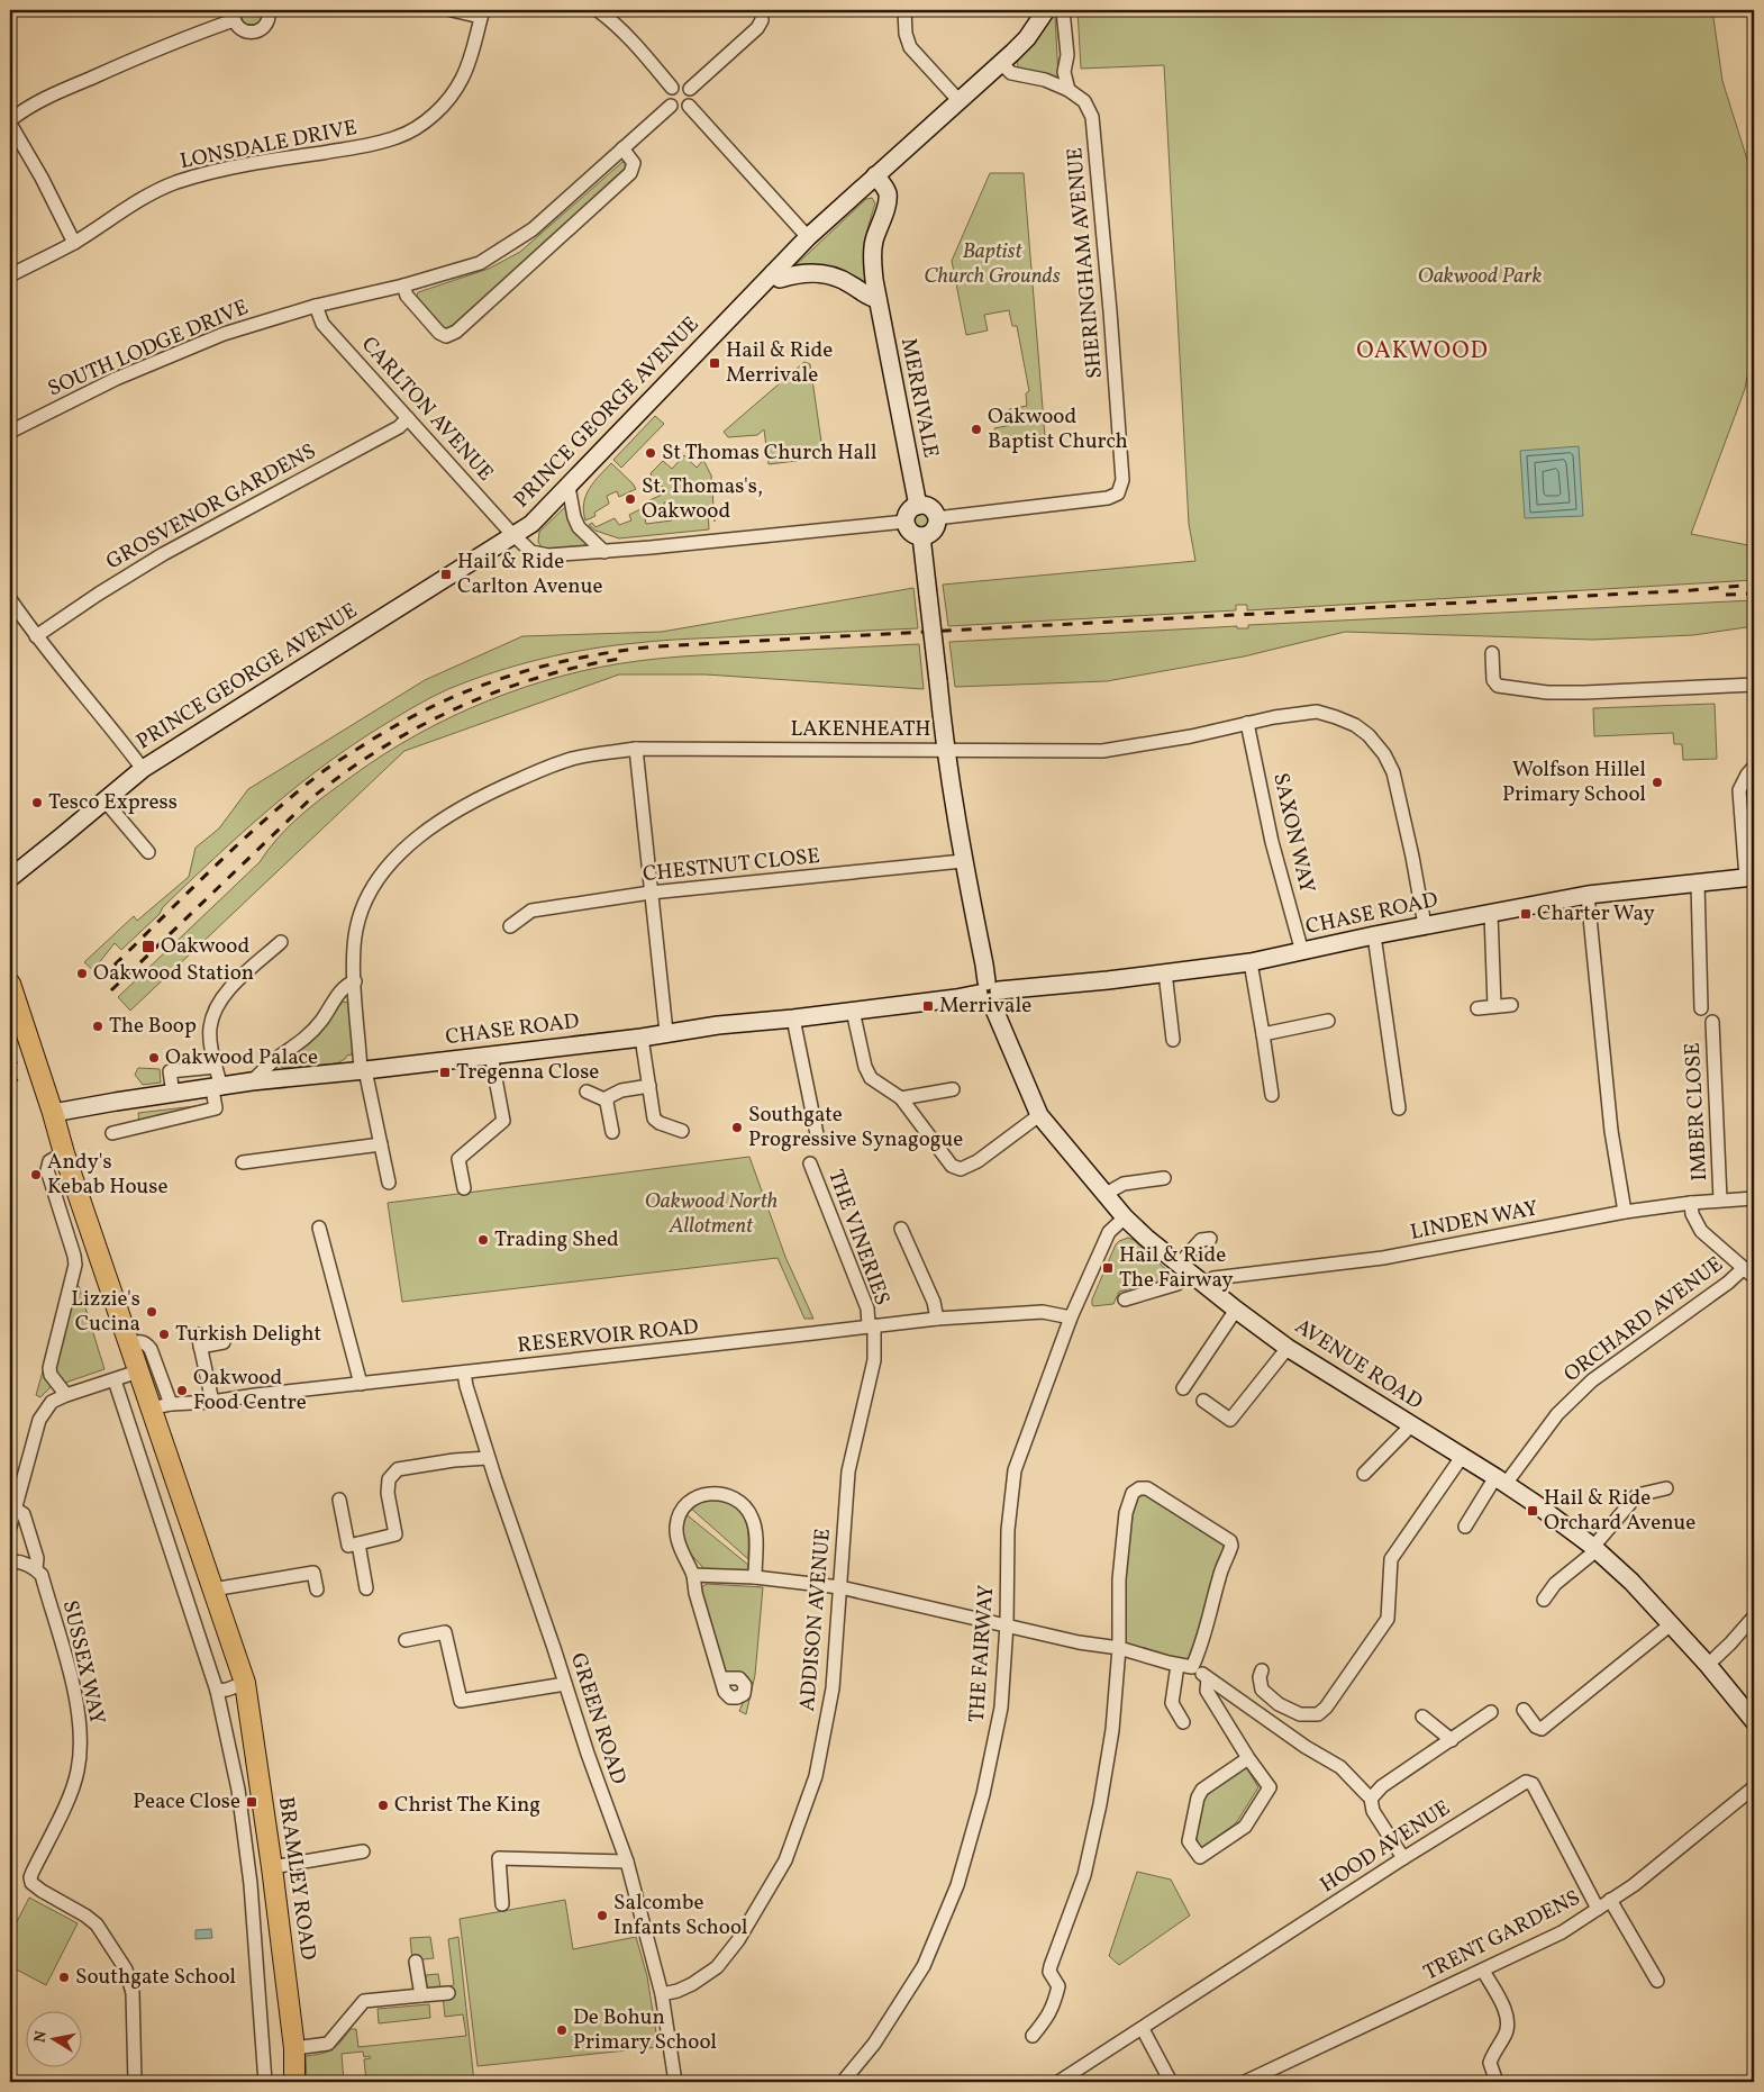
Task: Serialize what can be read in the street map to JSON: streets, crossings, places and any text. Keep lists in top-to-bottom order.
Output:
{
  "streets": {
    "main road": ["BRAMLEY ROAD"],
    "street": [
      "LONSDALE DRIVE",
      "SHERINGHAM AVENUE",
      "SOUTH LODGE DRIVE",
      "MERRIVALE",
      "CARLTON AVENUE",
      "PRINCE GEORGE AVENUE",
      "GROSVENOR GARDENS",
      "LAKENHEATH",
      "SAXON WAY",
      "CHESTNUT CLOSE",
      "CHASE ROAD",
      "IMBER CLOSE",
      "LINDEN WAY",
      "THE VINERIES",
      "ORCHARD AVENUE",
      "RESERVOIR ROAD",
      "AVENUE ROAD",
      "ADDISON AVENUE",
      "THE FAIRWAY",
      "SUSSEX WAY",
      "GREEN ROAD",
      "HOOD AVENUE",
      "TRENT GARDENS"
    ]
  },
  "crossings": [
    ["SHERINGHAM AVENUE", "MERRIVALE"],
    ["SHERINGHAM AVENUE", "PRINCE GEORGE AVENUE"],
    ["SOUTH LODGE DRIVE", "CARLTON AVENUE"],
    ["MERRIVALE", "PRINCE GEORGE AVENUE"],
    ["CARLTON AVENUE", "PRINCE GEORGE AVENUE"],
    ["CARLTON AVENUE", "GROSVENOR GARDENS"],
    ["LAKENHEATH", "SAXON WAY"],
    ["LAKENHEATH", "CHASE ROAD"],
    ["SAXON WAY", "CHASE ROAD"],
    ["CHASE ROAD", "AVENUE ROAD"],
    ["CHASE ROAD", "BRAMLEY ROAD"],
    ["IMBER CLOSE", "LINDEN WAY"],
    ["LINDEN WAY", "AVENUE ROAD"],
    ["THE VINERIES", "RESERVOIR ROAD"],
    ["THE VINERIES", "ADDISON AVENUE"],
    ["ORCHARD AVENUE", "AVENUE ROAD"],
    ["RESERVOIR ROAD", "ADDISON AVENUE"],
    ["RESERVOIR ROAD", "THE FAIRWAY"],
    ["RESERVOIR ROAD", "GREEN ROAD"],
    ["RESERVOIR ROAD", "BRAMLEY ROAD"],
    ["AVENUE ROAD", "THE FAIRWAY"],
    ["ADDISON AVENUE", "GREEN ROAD"],
    ["HOOD AVENUE", "TRENT GARDENS"]
  ],
  "districts": ["OAKWOOD"],
  "parks": ["Baptist Church Grounds", "Oakwood Park", "Oakwood North Allotment"],
  "places": {
    "transit": [
      "Hail & Ride Merrivale",
      "Hail & Ride Carlton Avenue",
      "Charter Way",
      "Oakwood",
      "Merrivale",
      "Tregenna Close",
      "Hail & Ride The Fairway",
      "Hail & Ride Orchard Avenue",
      "Peace Close"
    ],
    "other": [
      "Oakwood Baptist Church",
      "St Thomas Church Hall",
      "St. Thomas's, Oakwood",
      "Wolfson Hillel Primary School",
      "Tesco Express",
      "Oakwood Station",
      "The Boop",
      "Oakwood Palace",
      "Southgate Progressive Synagogue",
      "Andy's Kebab House",
      "Trading Shed",
      "Lizzie's Cucina",
      "Turkish Delight",
      "Oakwood Food Centre",
      "Christ The King",
      "Salcombe Infants School",
      "Southgate School",
      "De Bohun Primary School"
    ]
  },
  "north": "left"
}
